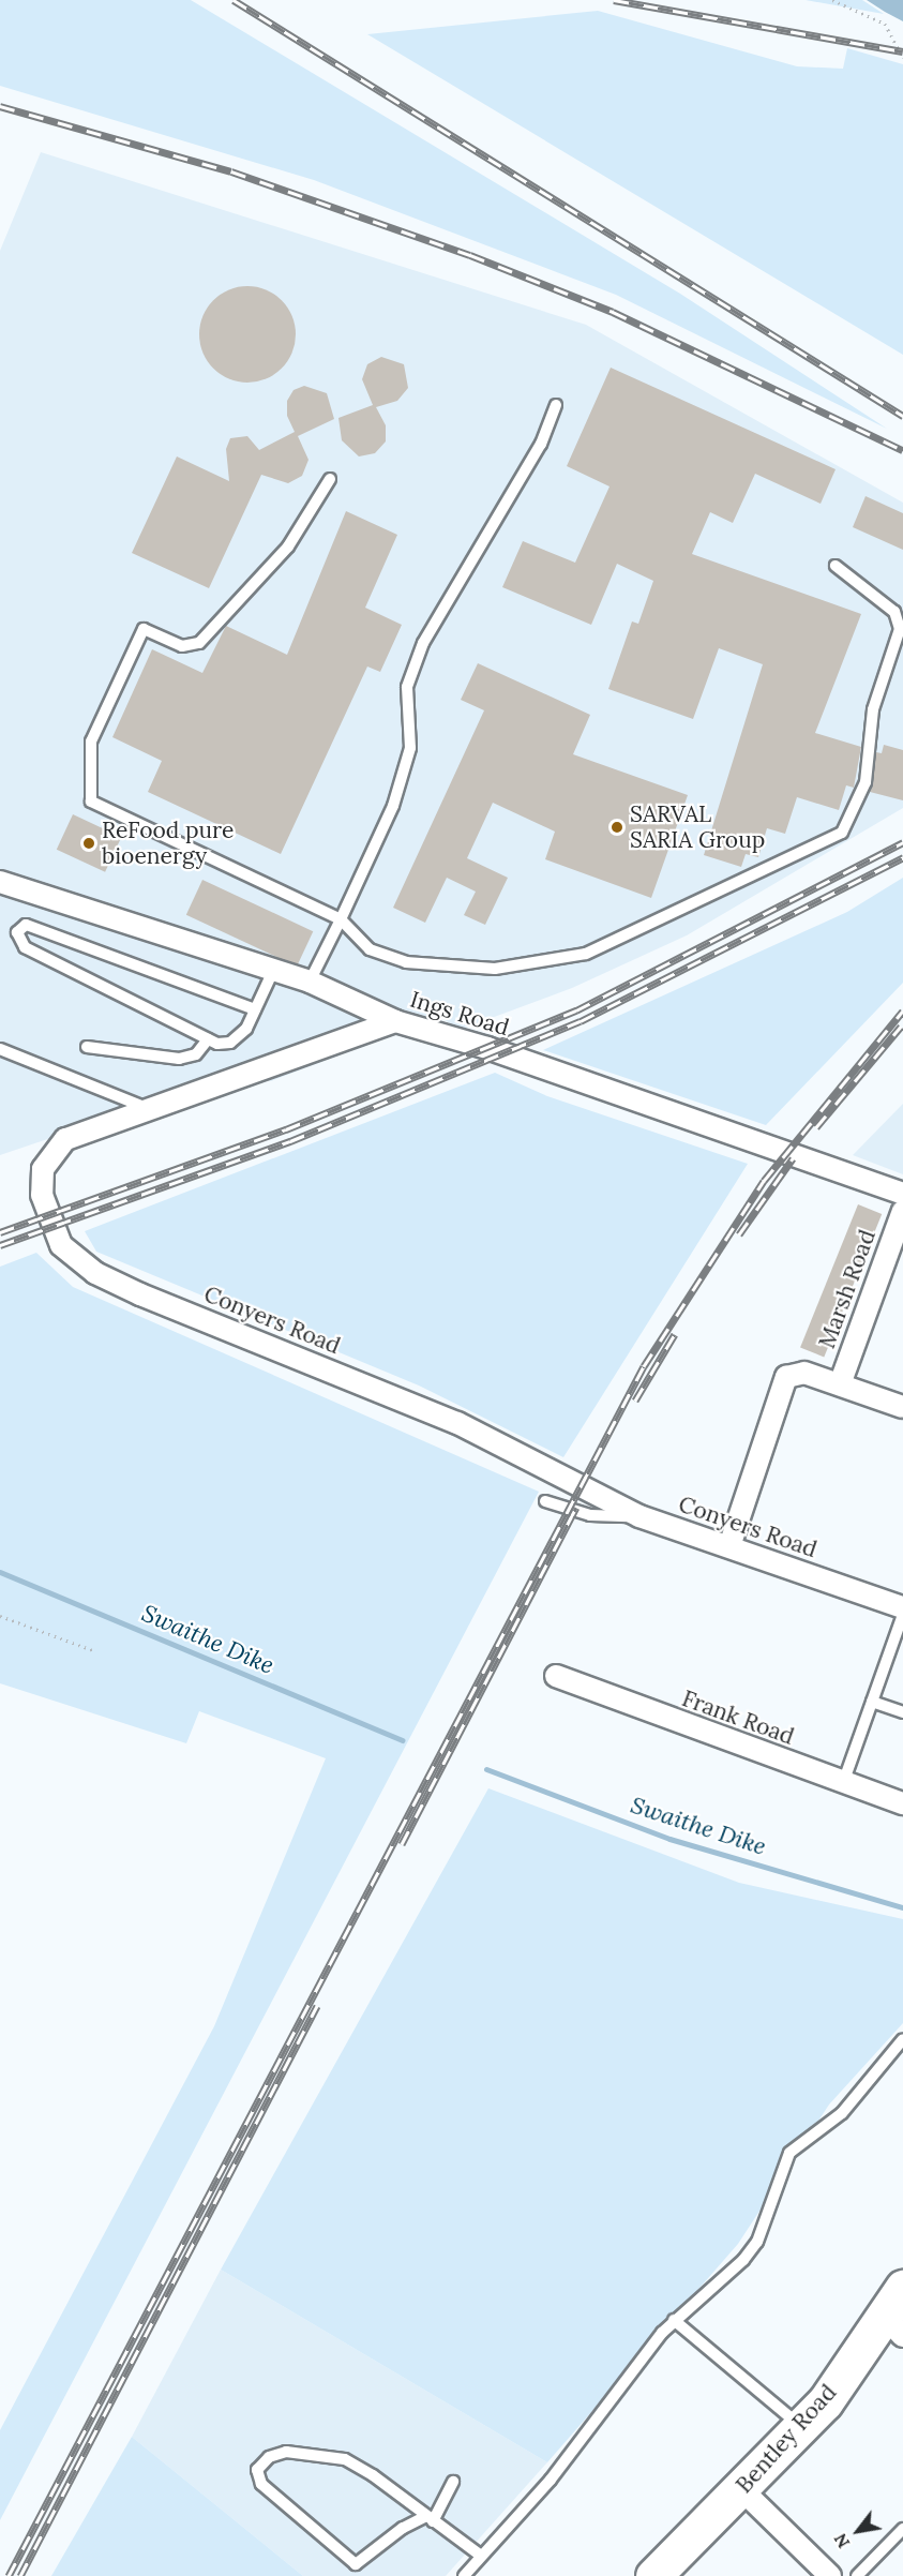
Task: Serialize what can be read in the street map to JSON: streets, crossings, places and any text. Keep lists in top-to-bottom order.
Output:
{
  "streets": {
    "highway": ["Bentley Road"],
    "street": [
      "Ings Road",
      "Marsh Road",
      "Conyers Road",
      "Frank Road"
    ]
  },
  "crossings": [
    ["Ings Road", "Conyers Road"]
  ],
  "water": ["Swaithe Dike"],
  "places": ["SARVAL SARIA Group", "ReFood pure bioenergy"],
  "north": "bottom left"
}
